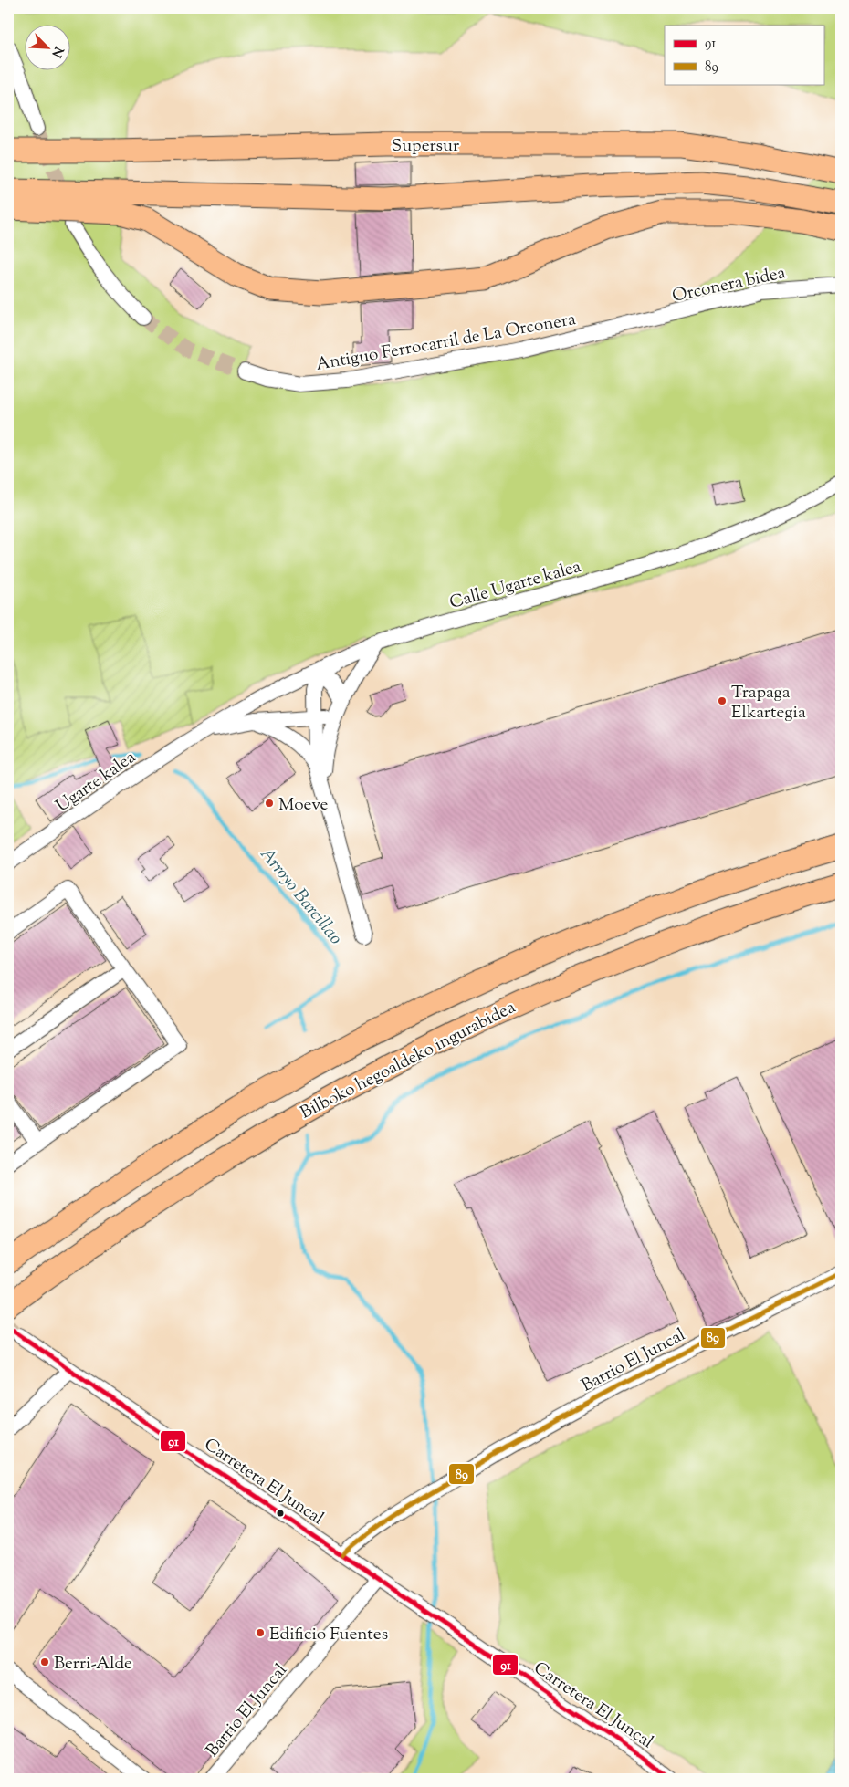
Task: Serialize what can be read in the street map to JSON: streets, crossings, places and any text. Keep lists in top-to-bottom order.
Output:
{
  "streets": {
    "highway": ["Supersur", "Bilboko hegoaldeko ingurabidea"],
    "street": [
      "Orconera bidea",
      "Antiguo Ferrocarril de La Orconera",
      "Calle Ugarte kalea",
      "Ugarte kalea",
      "Barrio El Juncal",
      "Carretera El Juncal"
    ]
  },
  "crossings": [
    ["Orconera bidea", "Antiguo Ferrocarril de La Orconera"],
    ["Calle Ugarte kalea", "Ugarte kalea"],
    ["Barrio El Juncal", "Carretera El Juncal"]
  ],
  "water": ["Arroyo Barcillao"],
  "places": [
    "Trapaga Elkartegia",
    "Moeve",
    "Edificio Fuentes",
    "Berri-Alde"
  ],
  "lines": ["transit line 89", "transit line 91"],
  "legend": ["91", "89"],
  "north": "bottom right"
}
